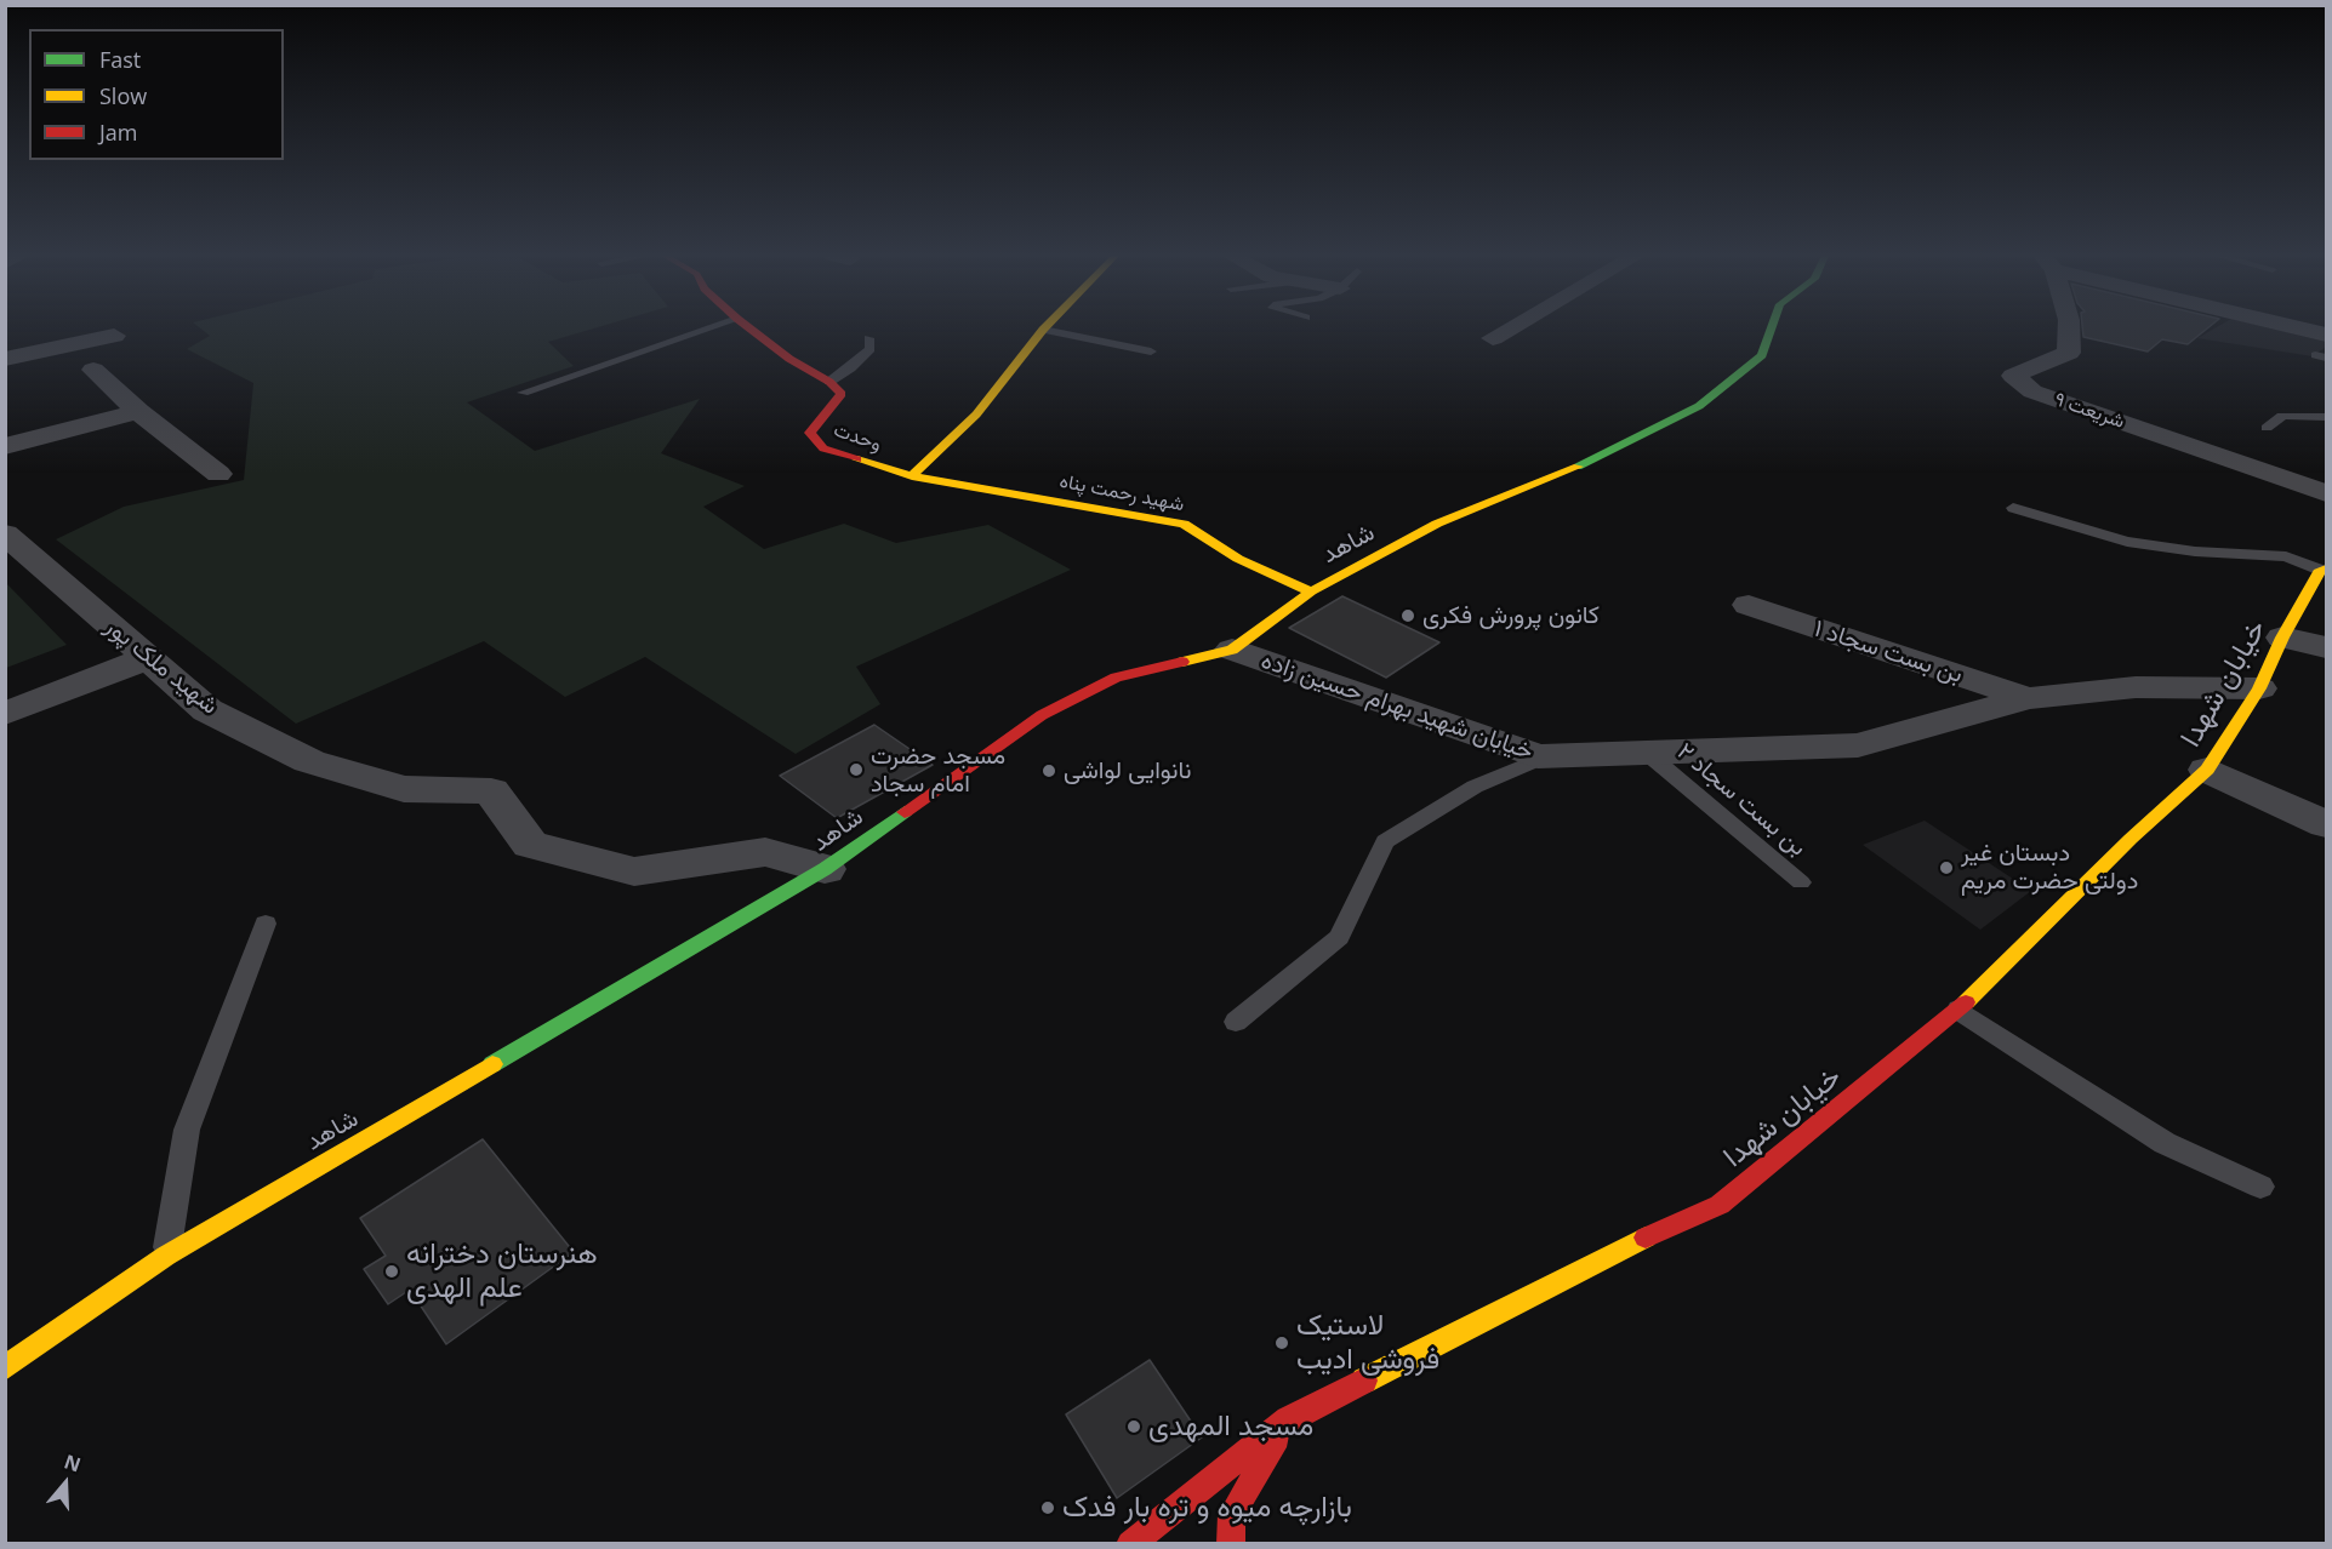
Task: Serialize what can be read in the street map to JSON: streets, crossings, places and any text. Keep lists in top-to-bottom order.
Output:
{
  "streets": {
    "street": [
      "شریعت ۹",
      "وحدت",
      "شهید رحمت پناه",
      "شاهد",
      "بن بست سجاد ۱",
      "شهید ملک پور",
      "خیابان شهدا",
      "خیابان شهید بهرام حسین زاده"
    ],
    "lane": ["بن بست سجاد ۲"]
  },
  "crossings": [
    ["وحدت", "شهید رحمت پناه"],
    ["شهید رحمت پناه", "شاهد"],
    ["شاهد", "شهید ملک پور"],
    ["شاهد", "خیابان شهید بهرام حسین زاده"],
    ["بن بست سجاد ۱", "خیابان شهید بهرام حسین زاده"],
    ["خیابان شهید بهرام حسین زاده", "بن بست سجاد ۲"]
  ],
  "places": [
    "کانون پرورش فکری",
    "مسجد حضرت امام سجاد",
    "نانوایی لواشی",
    "دبستان غیر دولتی حضرت مریم",
    "هنرستان دخترانه علم الهدی",
    "لاستیک فروشی ادیب",
    "مسجد المهدی",
    "بازارچه میوه و تره بار فدک"
  ],
  "legend": ["Fast", "Slow", "Jam"],
  "north": "top"
}
